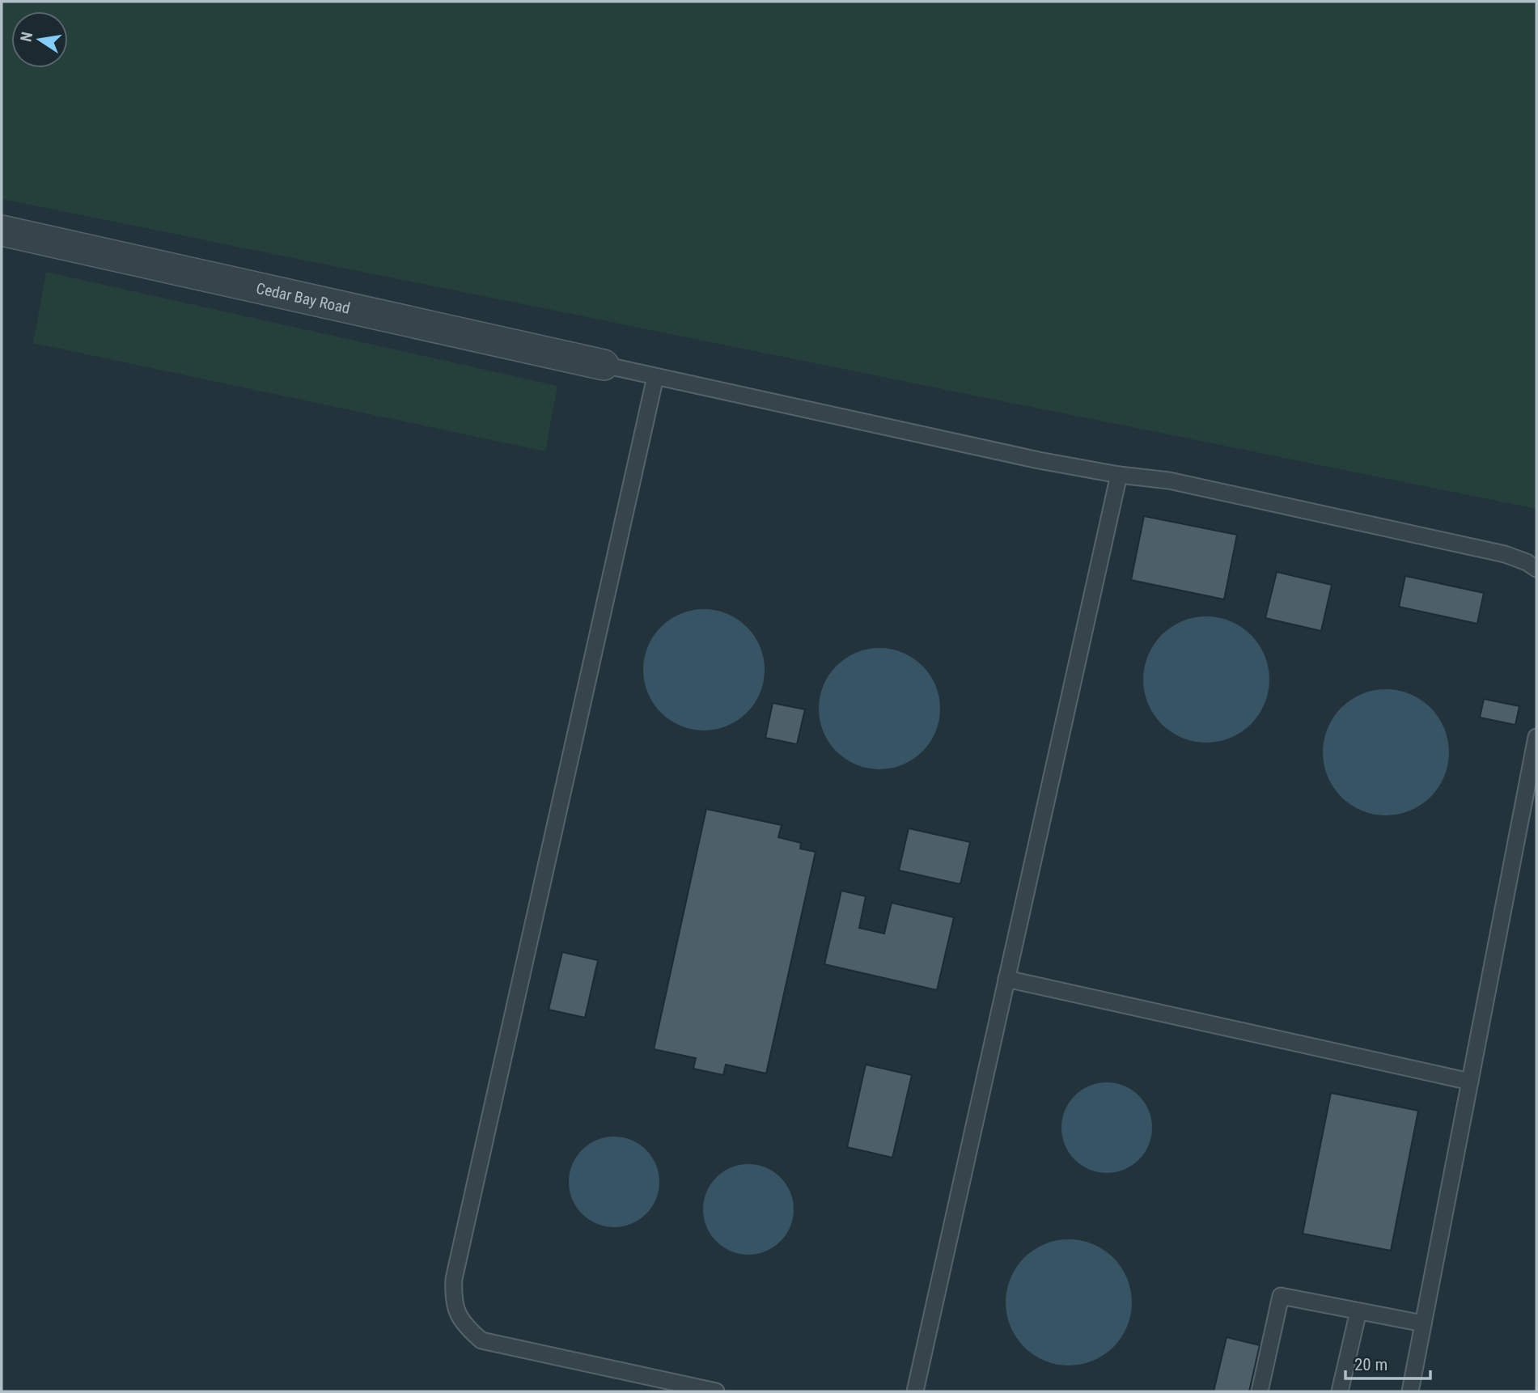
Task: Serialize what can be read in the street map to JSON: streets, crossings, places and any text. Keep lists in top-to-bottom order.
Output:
{
  "streets": {
    "street": ["Cedar Bay Road"]
  },
  "scale_bar": "20 m",
  "north": "left"
}
